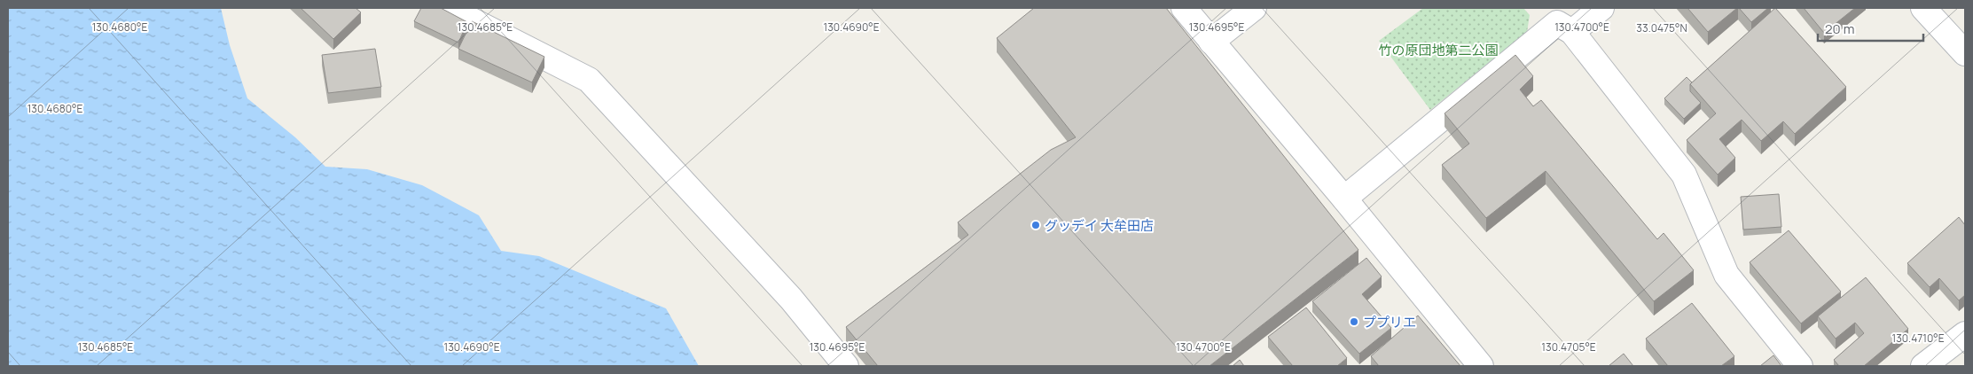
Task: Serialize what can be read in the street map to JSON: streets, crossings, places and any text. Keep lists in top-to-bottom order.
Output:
{
  "parks": ["竹の原団地第二公園"],
  "places": ["グッデイ 大牟田店", "ププリエ"],
  "scale_bar": "20 m",
  "coordinates": [
    "130.4680°E",
    "130.4685°E",
    "130.4690°E",
    "130.4695°E",
    "130.4700°E",
    "33.0475°N",
    "130.4710°E",
    "130.4705°E"
  ]
}
